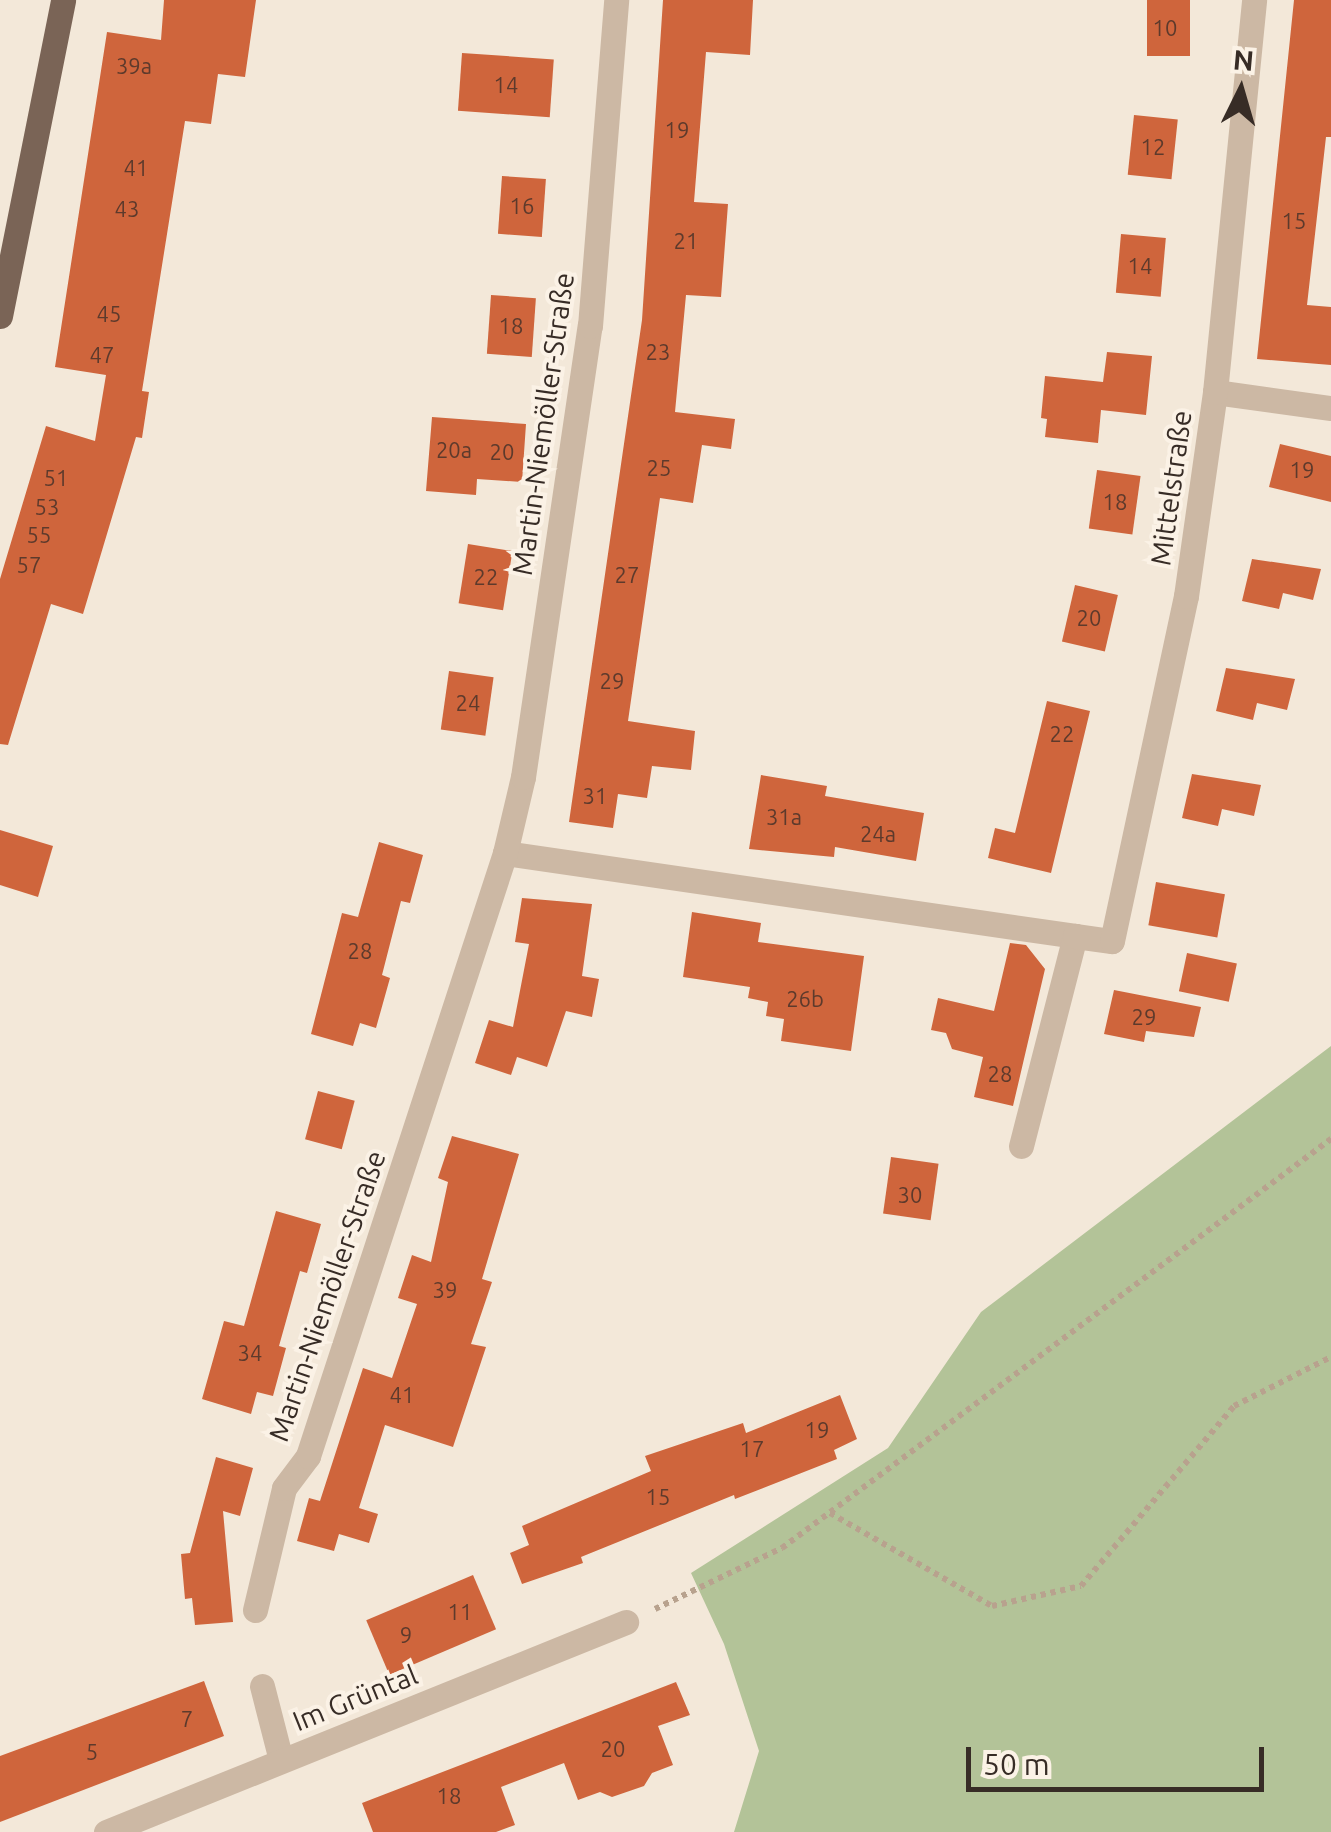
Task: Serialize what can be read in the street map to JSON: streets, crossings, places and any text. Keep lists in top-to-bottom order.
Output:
{
  "streets": {
    "street": ["Martin-Niemöller-Straße", "Mittelstraße", "Im Grüntal"]
  },
  "crossings": [
    ["Martin-Niemöller-Straße", "Mittelstraße"]
  ],
  "house_numbers": [
    "10",
    "39a",
    "14",
    "19",
    "12",
    "41",
    "16",
    "43",
    "15",
    "21",
    "14",
    "45",
    "18",
    "23",
    "47",
    "20a",
    "20",
    "25",
    "19",
    "51",
    "18",
    "53",
    "55",
    "57",
    "27",
    "22",
    "20",
    "29",
    "24",
    "22",
    "31",
    "31a",
    "24a",
    "28",
    "26b",
    "29",
    "28",
    "30",
    "39",
    "34",
    "41",
    "19",
    "17",
    "15",
    "11",
    "9",
    "7",
    "20",
    "5",
    "18"
  ],
  "scale_bar": "50 m",
  "north": "top"
}
